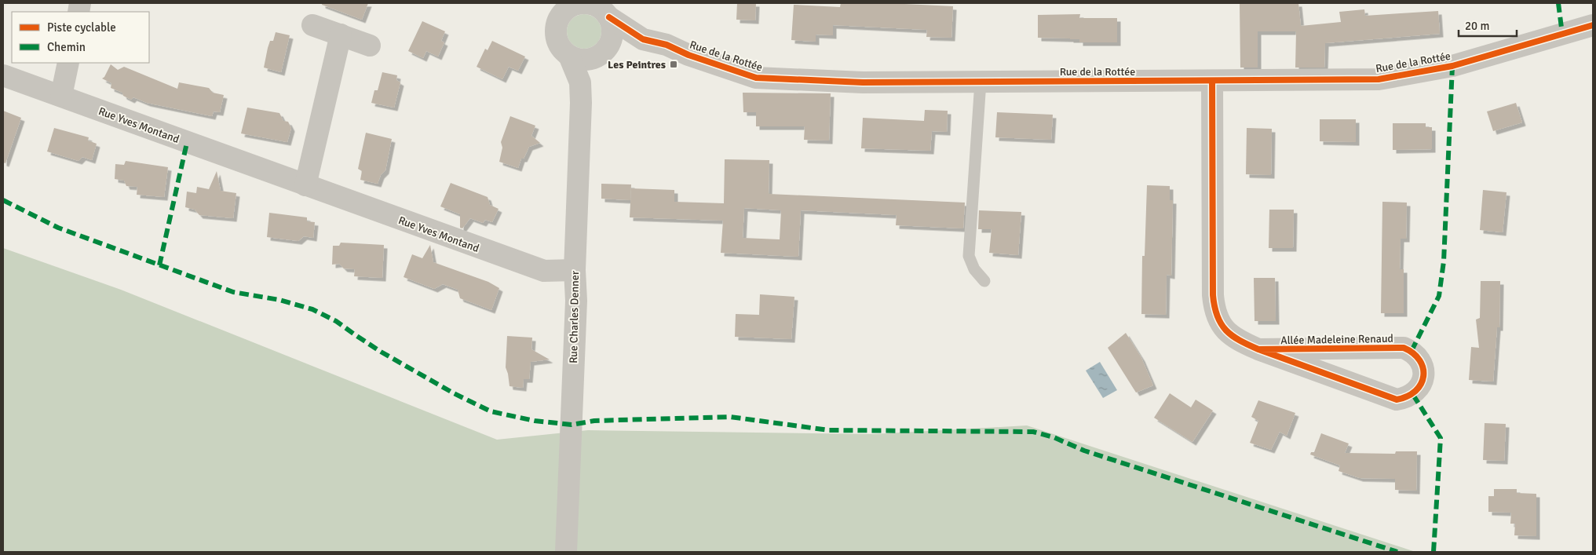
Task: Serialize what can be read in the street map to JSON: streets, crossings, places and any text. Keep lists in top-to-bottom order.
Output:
{
  "streets": {
    "street": [
      "Rue de la Rottée",
      "Rue Yves Montand",
      "Rue Charles Denner",
      "Allée Madeleine Renaud"
    ]
  },
  "crossings": [
    ["Rue de la Rottée", "Rue Charles Denner"],
    ["Rue de la Rottée", "Allée Madeleine Renaud"],
    ["Rue Yves Montand", "Rue Charles Denner"]
  ],
  "places": {
    "transit": ["Les Peintres"]
  },
  "legend": ["Piste cyclable", "Chemin"],
  "scale_bar": "20 m"
}
